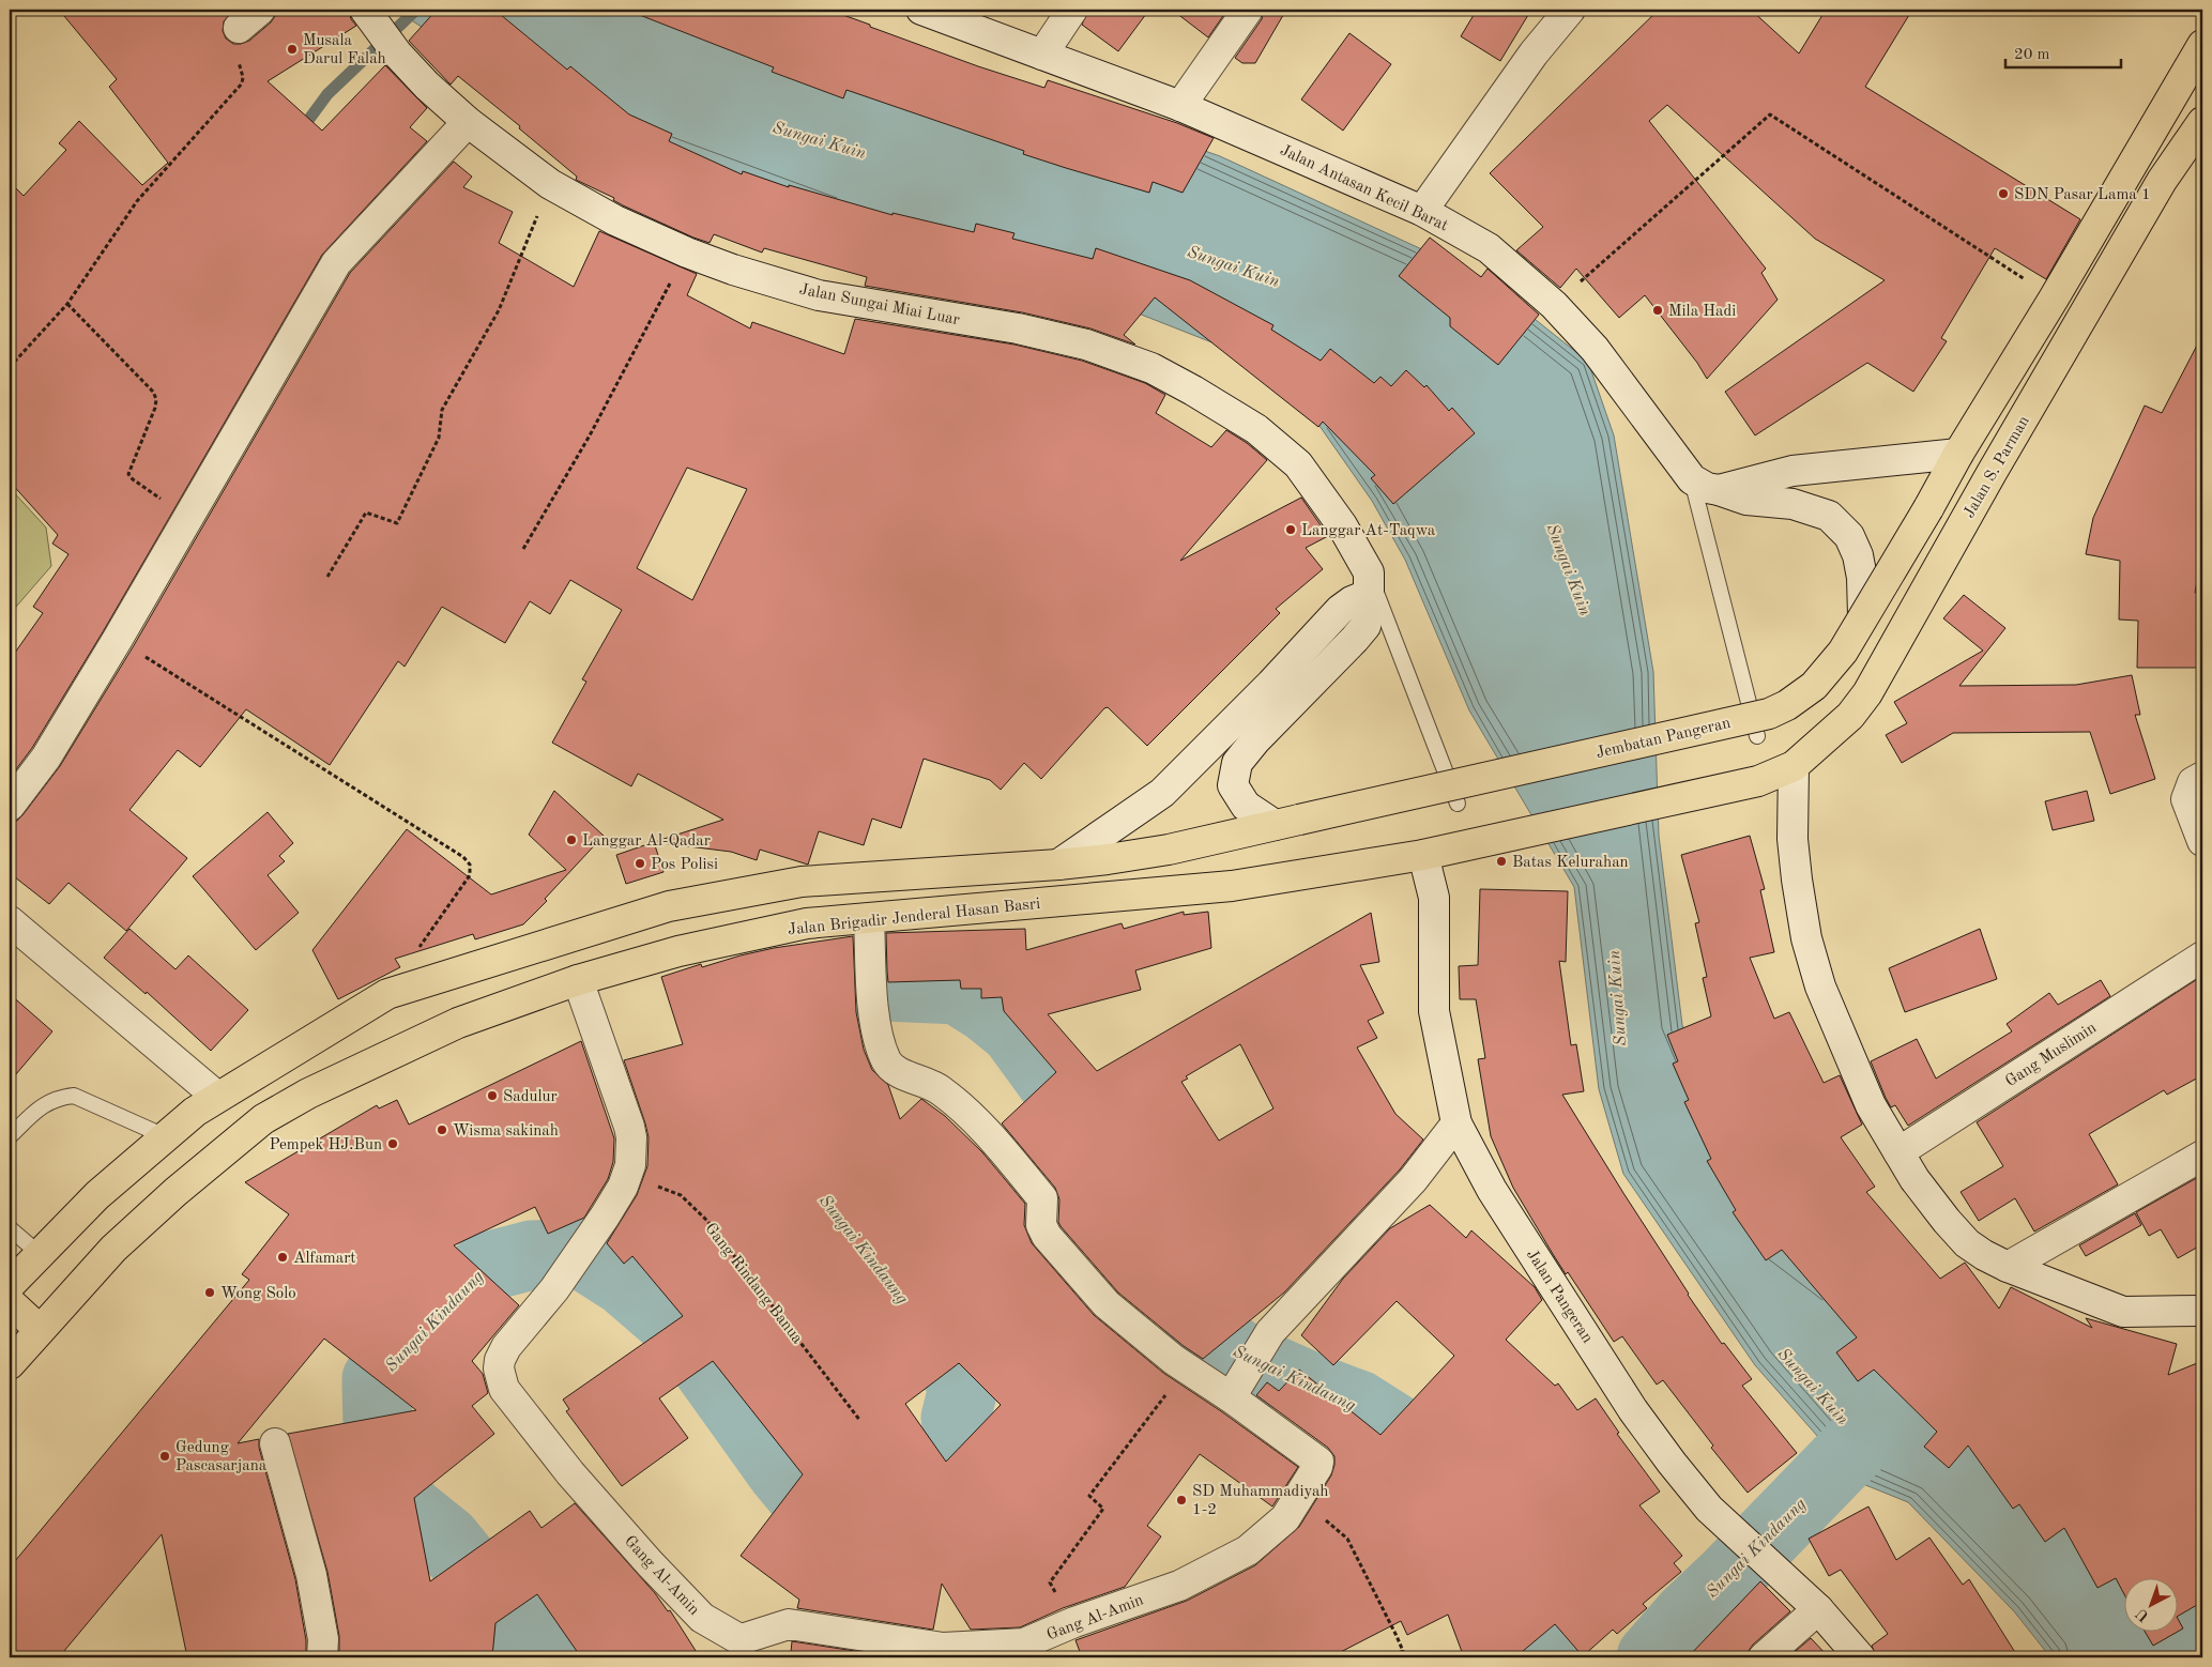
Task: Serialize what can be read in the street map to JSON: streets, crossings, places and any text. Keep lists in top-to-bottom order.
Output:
{
  "streets": {
    "highway": ["Jalan S. Parman", "Jembatan Pangeran", "Jalan Brigadir Jenderal Hasan Basri"],
    "street": [
      "Jalan Antasan Kecil Barat",
      "Jalan Sungai Miai Luar",
      "Gang Muslimin",
      "Jalan Pangeran",
      "Gang Al-Amin"
    ],
    "path": ["Gang Rindang Banua"]
  },
  "crossings": [
    ["Jalan S. Parman", "Jalan Brigadir Jenderal Hasan Basri"],
    ["Jalan Brigadir Jenderal Hasan Basri", "Jalan Pangeran"],
    ["Gang Rindang Banua", "Gang Al-Amin"]
  ],
  "water": ["Sungai Kuin", "Sungai Kindaung"],
  "places": [
    "Musala Darul Falah",
    "SDN Pasar Lama 1",
    "Mila Hadi",
    "Langgar At-Taqwa",
    "Langgar Al-Qadar",
    "Batas Kelurahan",
    "Pos Polisi",
    "Sadulur",
    "Wisma sakinah",
    "Pempek HJ.Bun",
    "Alfamart",
    "Wong Solo",
    "Gedung Pascasarjana",
    "SD Muhammadiyah 1-2"
  ],
  "scale_bar": "20 m",
  "north": "bottom left"
}
